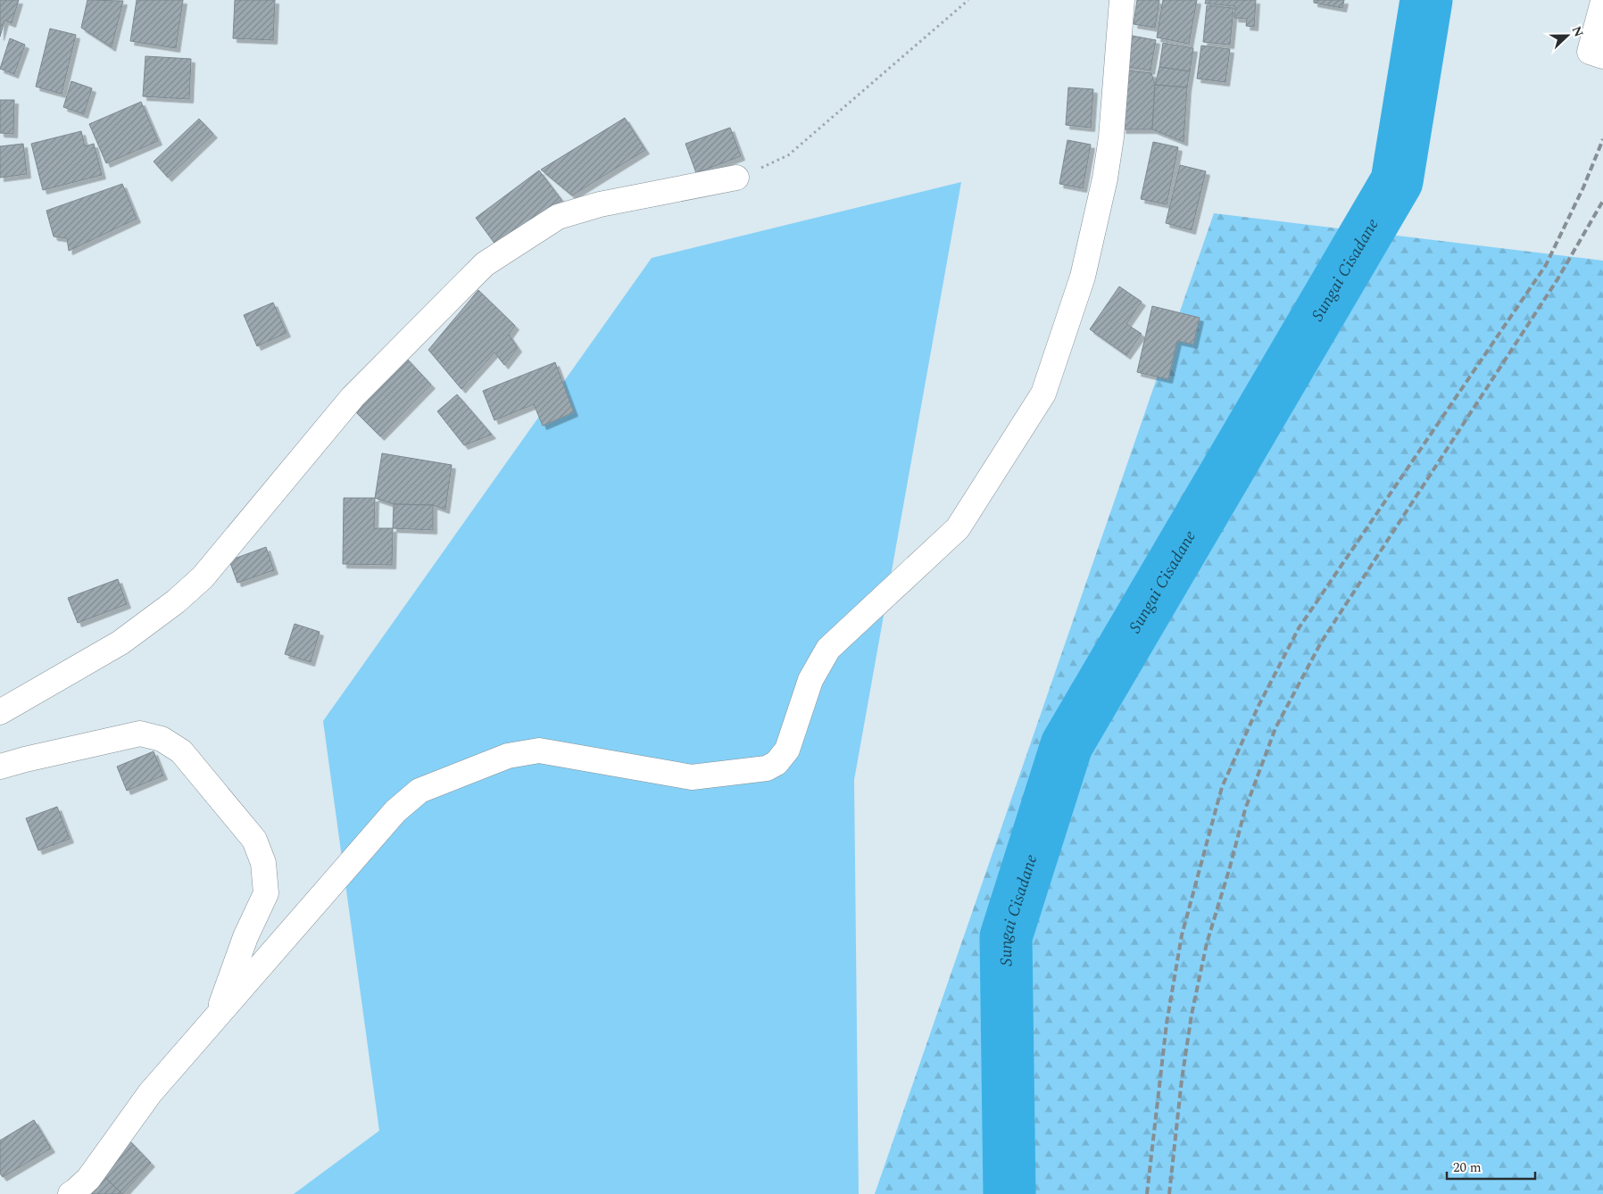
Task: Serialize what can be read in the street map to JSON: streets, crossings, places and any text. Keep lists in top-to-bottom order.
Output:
{
  "water": ["Sungai Cisadane"],
  "scale_bar": "20 m",
  "north": "right"
}
